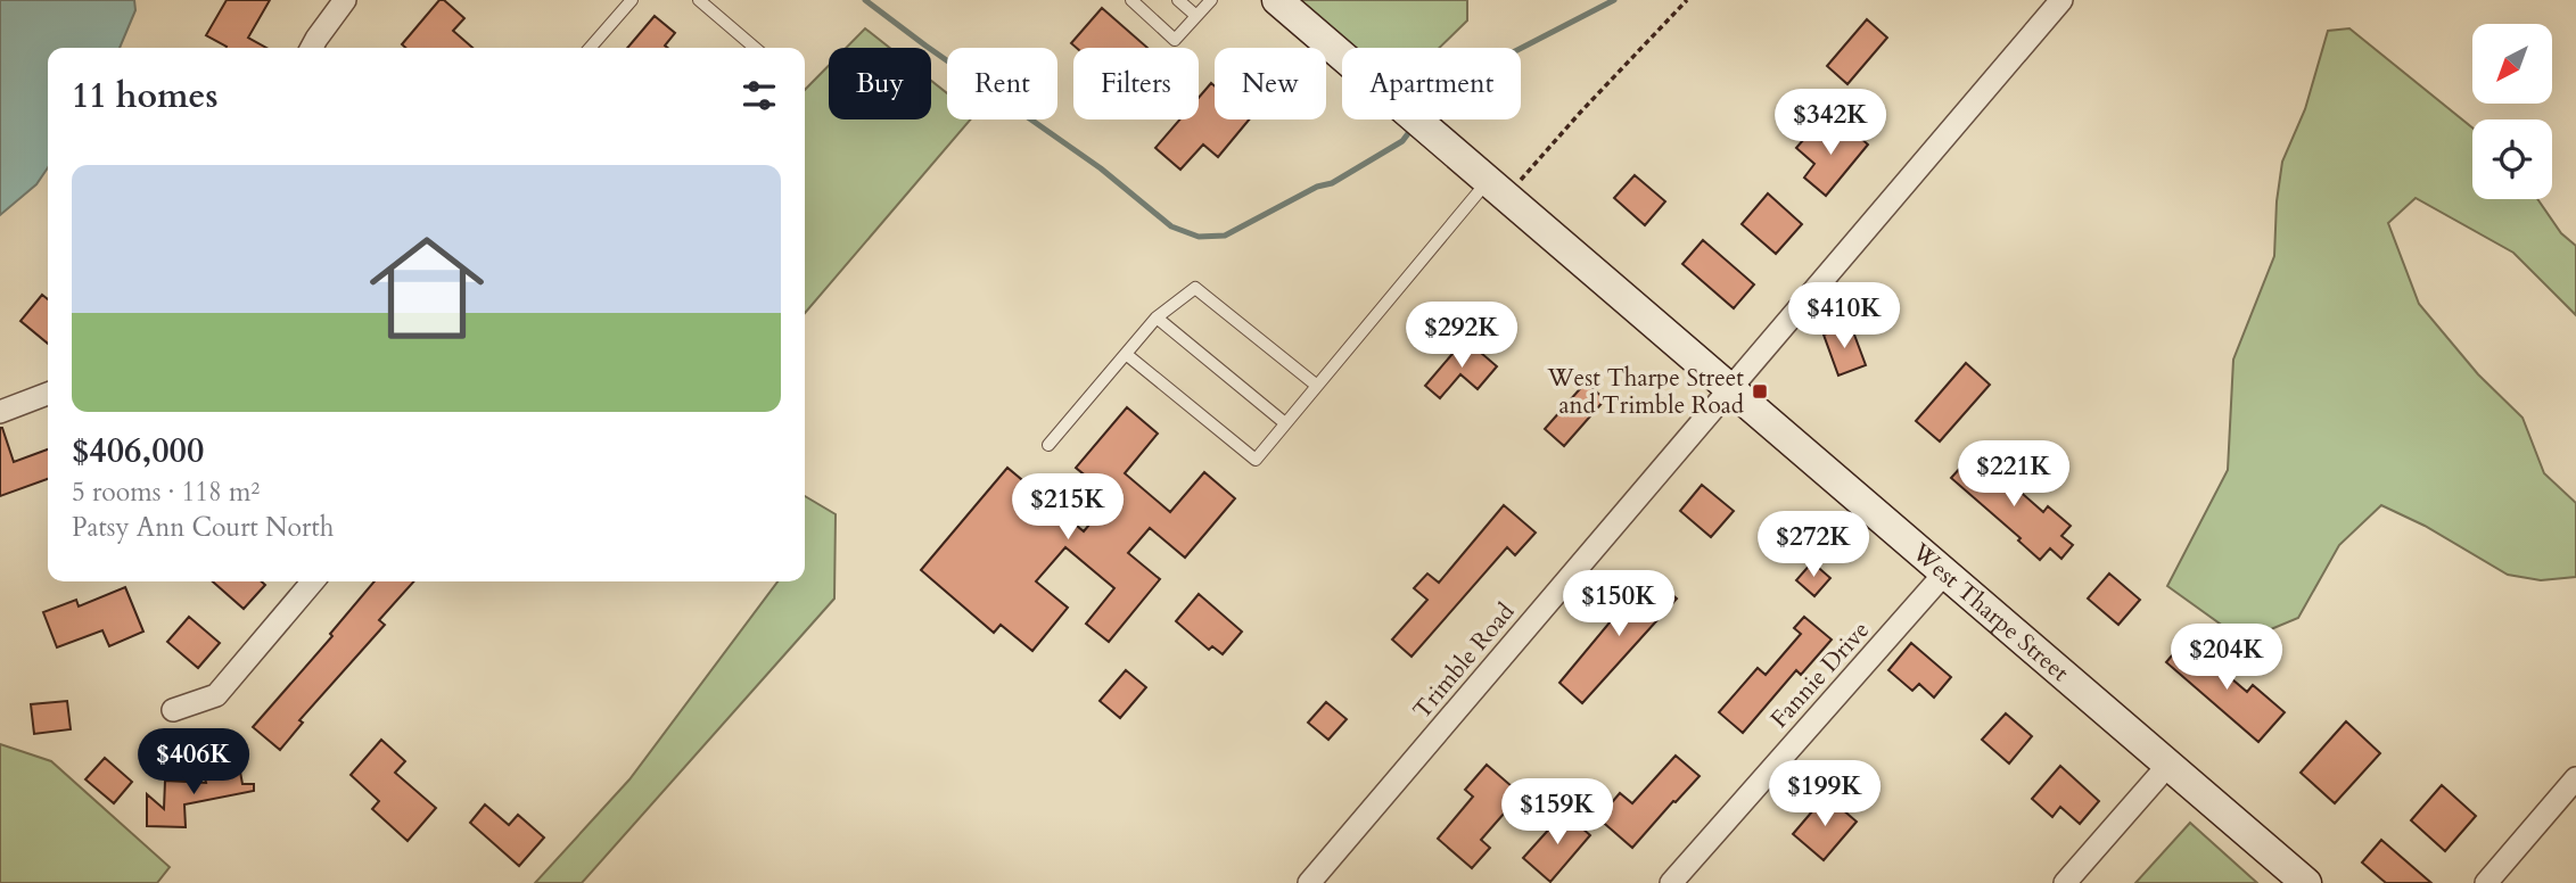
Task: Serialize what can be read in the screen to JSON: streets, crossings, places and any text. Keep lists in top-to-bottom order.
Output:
{
  "streets": {
    "main road": ["West Tharpe Street"],
    "street": ["Trimble Road", "Fannie Drive"]
  },
  "crossings": [
    ["West Tharpe Street", "Trimble Road"],
    ["West Tharpe Street", "Fannie Drive"]
  ],
  "places": {
    "transit": ["West Tharpe Street and Trimble Road"]
  },
  "north": "bottom left",
  "page": {
    "chip": [
      "Buy",
      "Rent",
      "Filters",
      "New",
      "Apartment"
    ],
    "heading": "11 homes",
    "price": [
      "$342K",
      "$410K",
      "$292K",
      "$221K",
      "$215K",
      "$272K",
      "$150K",
      "$204K",
      "$406K",
      "$199K",
      "$159K"
    ],
    "list": [
      {
        "name": "$406,000",
        "note": "5 rooms · 118 m² · Patsy Ann Court North"
      }
    ]
  }
}
